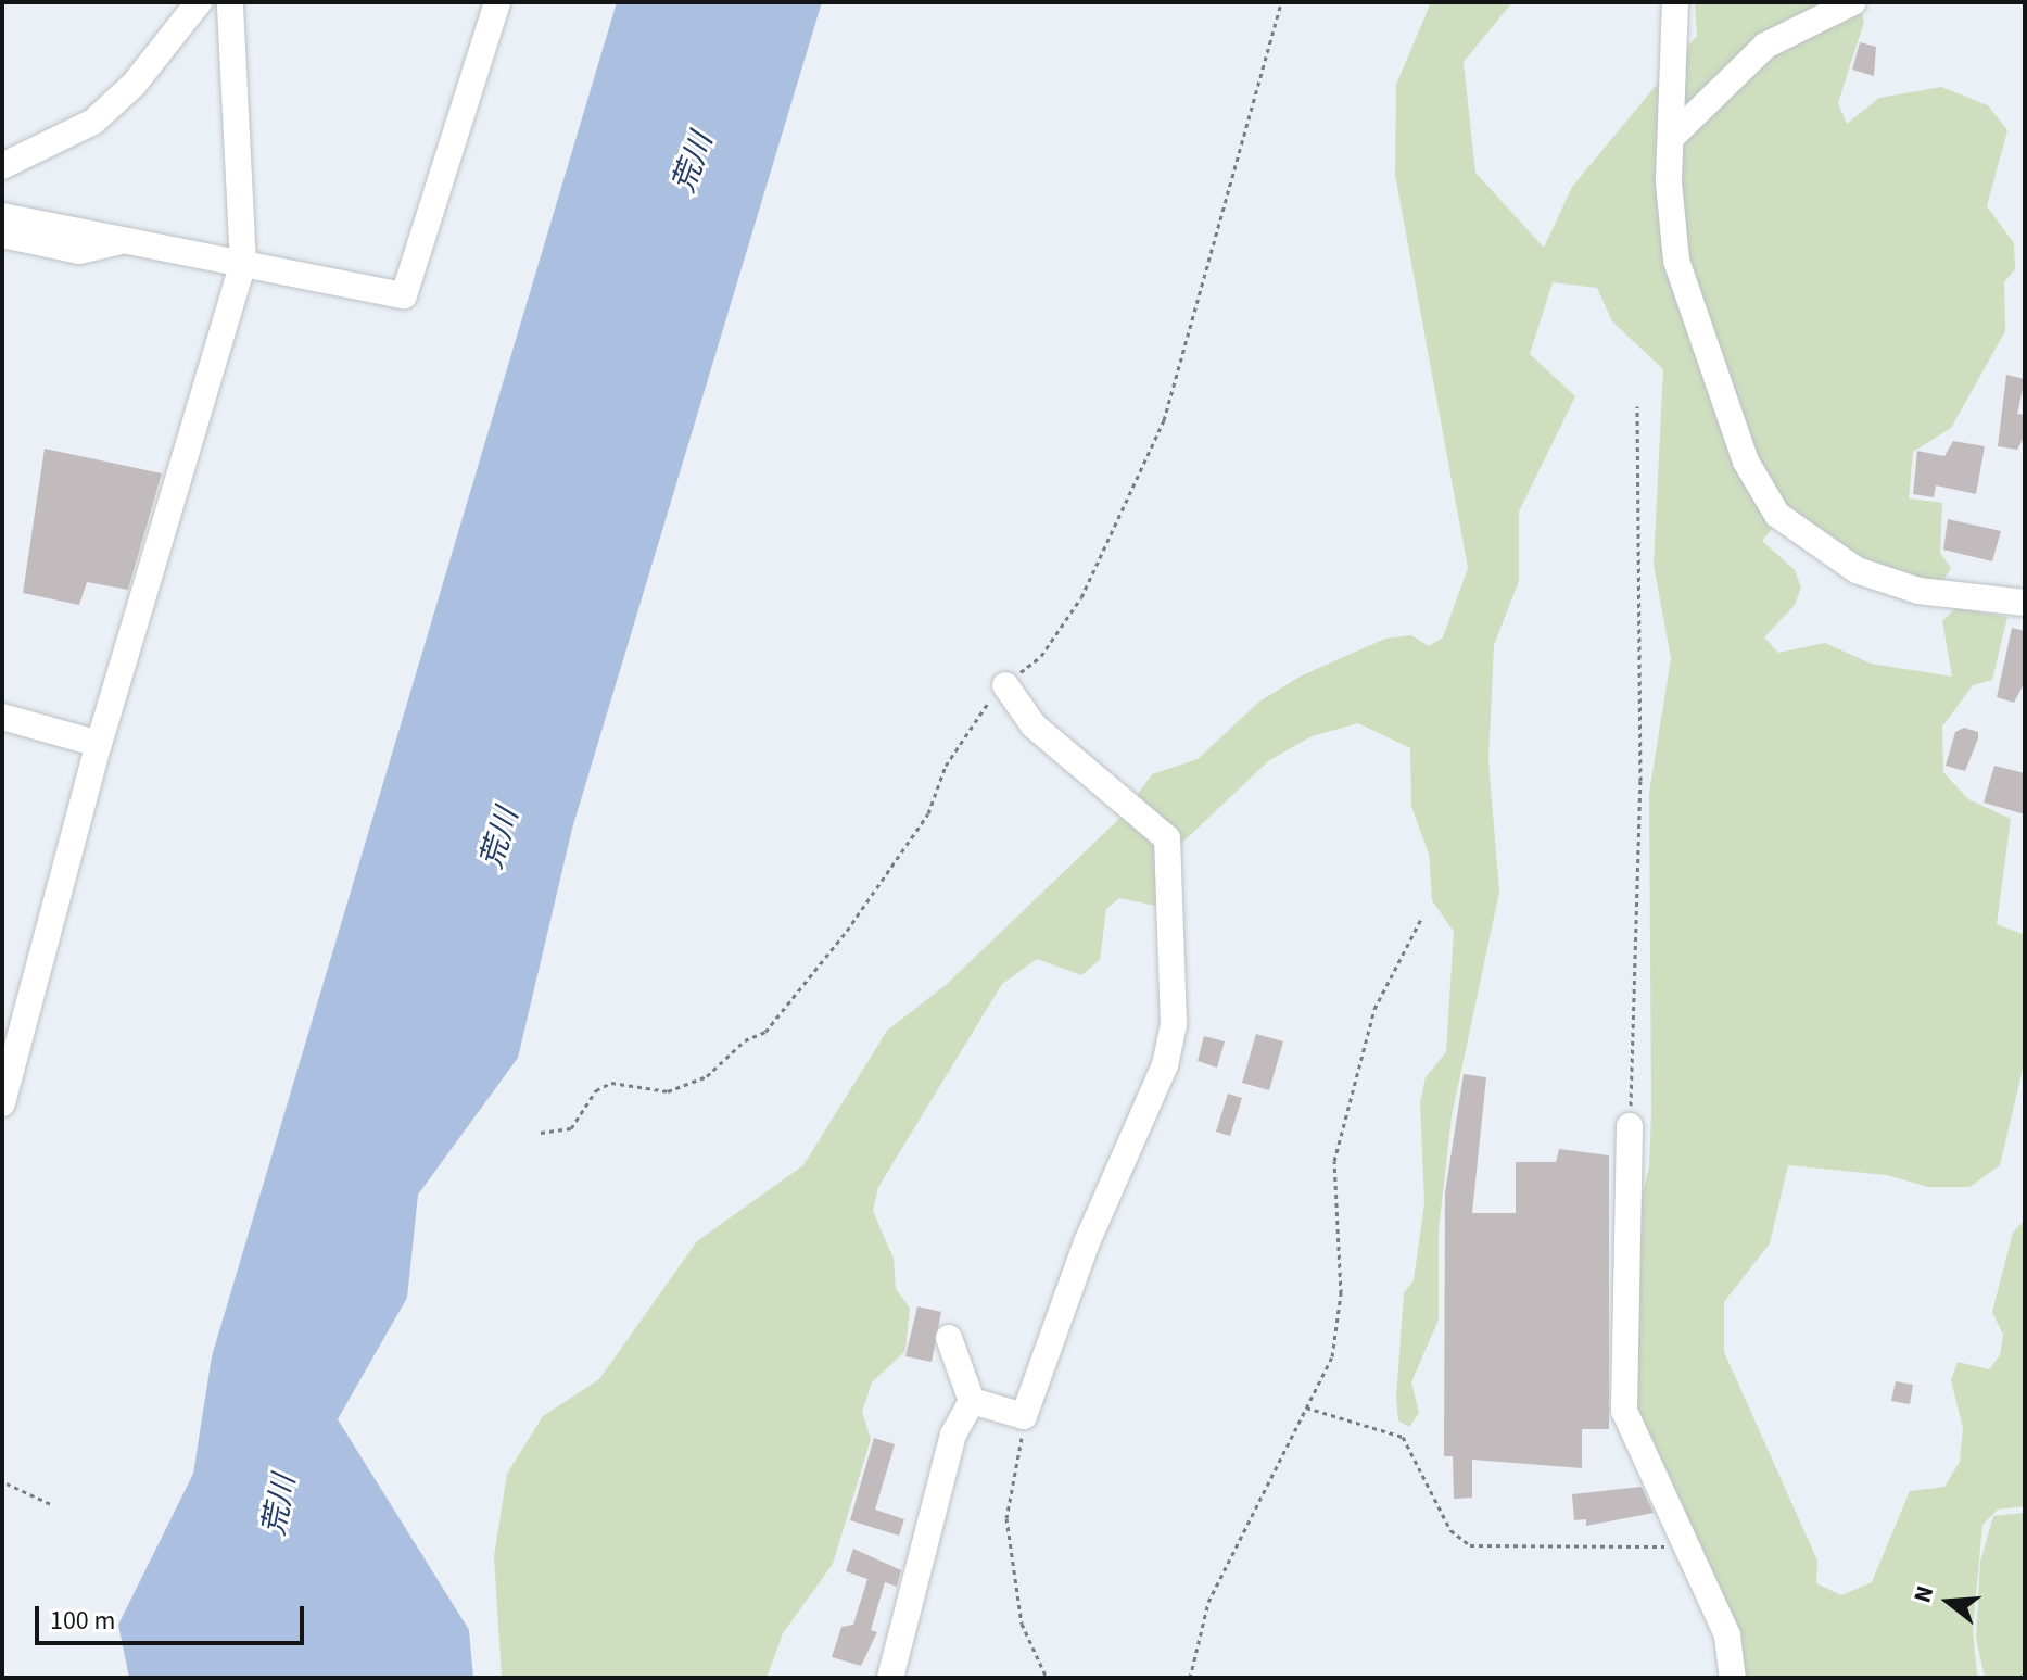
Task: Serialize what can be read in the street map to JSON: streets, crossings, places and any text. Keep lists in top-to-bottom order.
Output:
{
  "water": ["荒川"],
  "scale_bar": "100 m",
  "north": "left"
}
